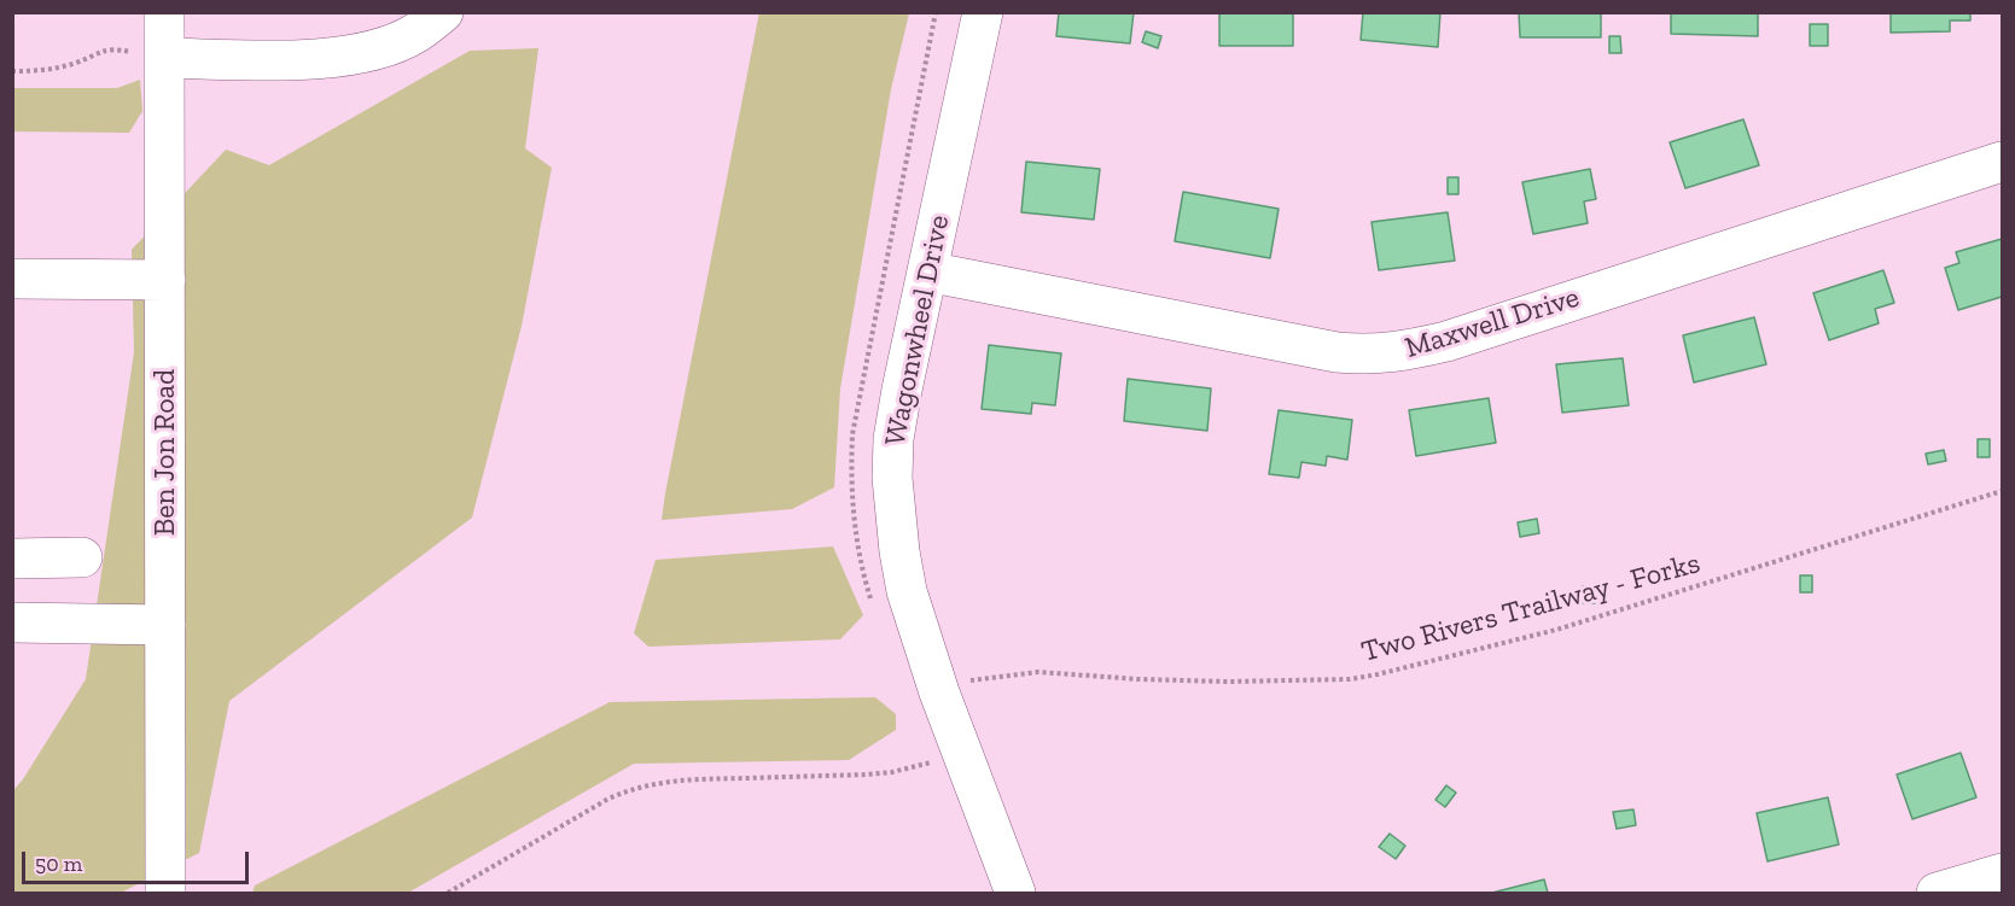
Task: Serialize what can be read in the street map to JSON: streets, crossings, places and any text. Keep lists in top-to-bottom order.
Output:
{
  "streets": {
    "street": ["Maxwell Drive", "Wagonwheel Drive", "Ben Jon Road"],
    "path": ["Two Rivers Trailway - Forks"]
  },
  "crossings": [
    ["Maxwell Drive", "Wagonwheel Drive"]
  ],
  "scale_bar": "50 m"
}
